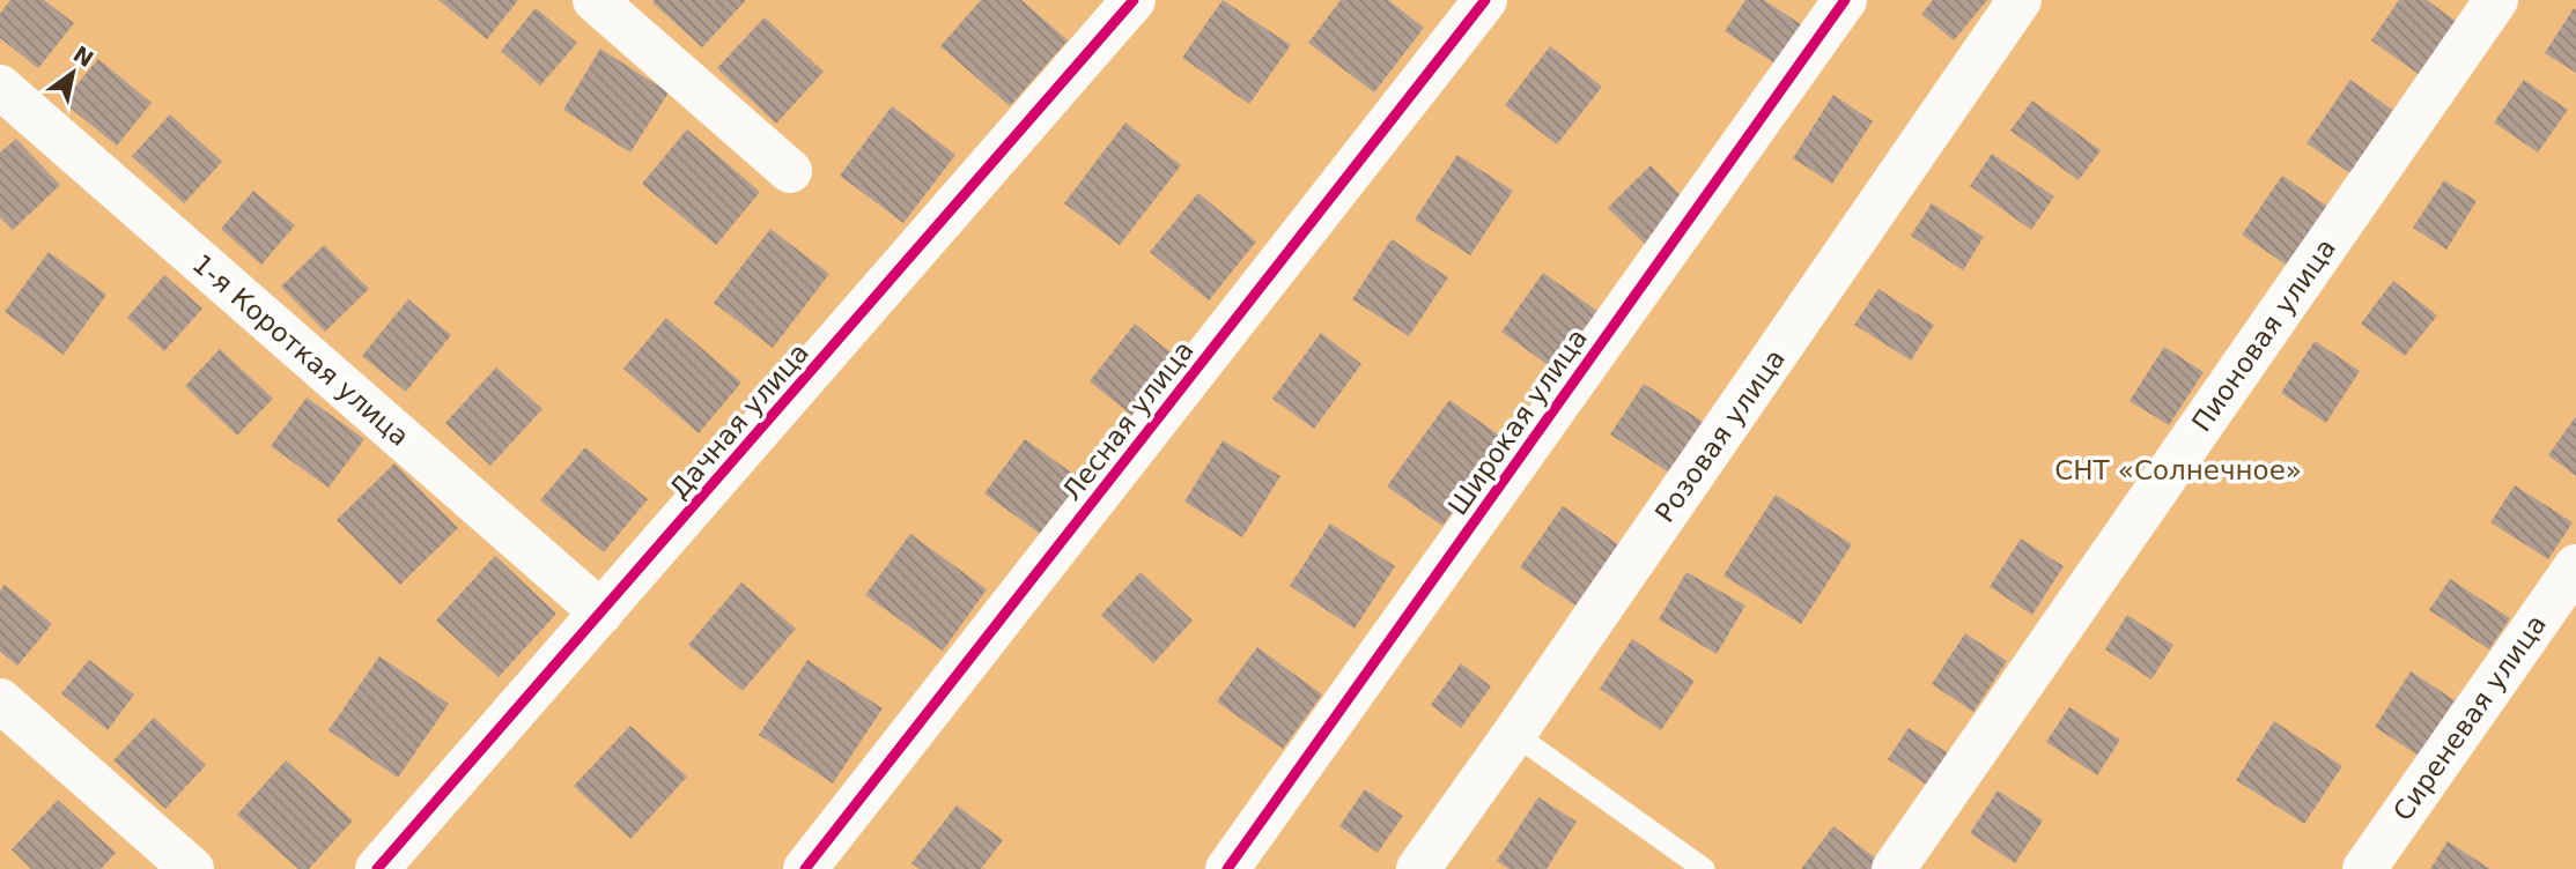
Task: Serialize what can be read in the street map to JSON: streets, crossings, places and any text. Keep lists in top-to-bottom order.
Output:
{
  "streets": {
    "street": [
      "Пионовая улица",
      "1-я Короткая улица",
      "Дачная улица",
      "Лесная улица",
      "Широкая улица",
      "Розовая улица",
      "Сиреневая улица"
    ]
  },
  "crossings": [
    ["1-я Короткая улица", "Дачная улица"]
  ],
  "parks": ["СНТ «Солнечное»"],
  "north": "top right"
}
